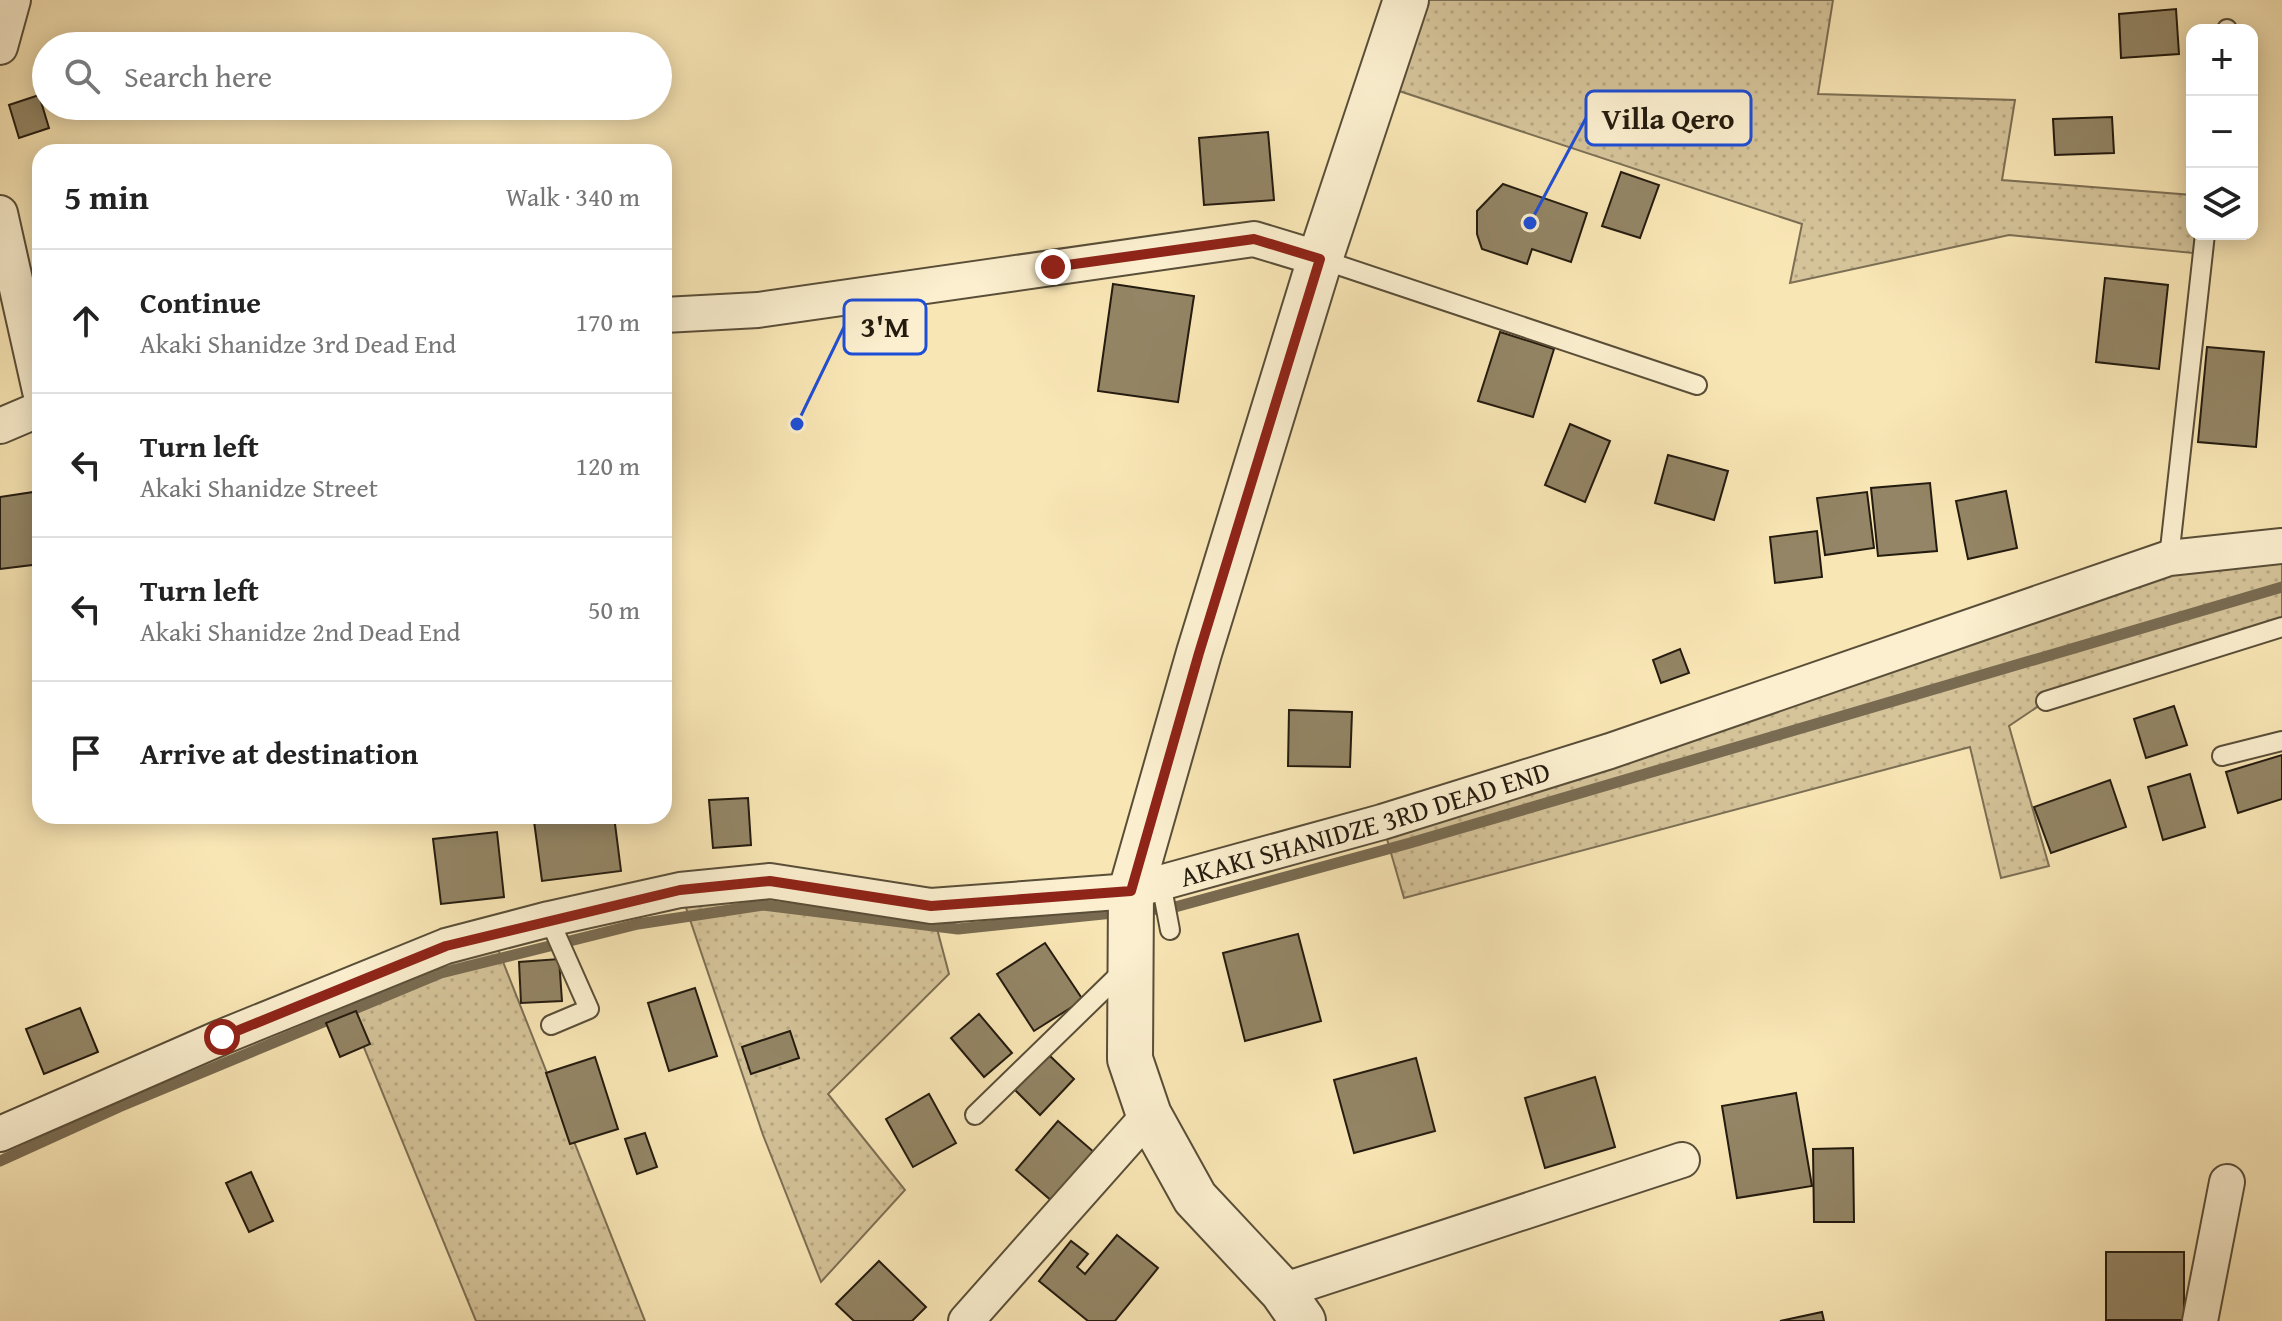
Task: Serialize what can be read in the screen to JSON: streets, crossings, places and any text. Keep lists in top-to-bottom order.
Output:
{
  "streets": {
    "street": ["AKAKI SHANIDZE 3RD DEAD END"]
  },
  "places": ["Villa Qero", "3'M"],
  "page": {
    "map_buttons": ["+", "−"],
    "search": "Search here",
    "heading": ["5 min", "Walk · 340 m"],
    "list": [
      ["Continue", "Akaki Shanidze 3rd Dead End", "170 m"],
      ["Turn left", "Akaki Shanidze Street", "120 m"],
      ["Turn left", "Akaki Shanidze 2nd Dead End", "50 m"],
      "Arrive at destination"
    ]
  }
}
